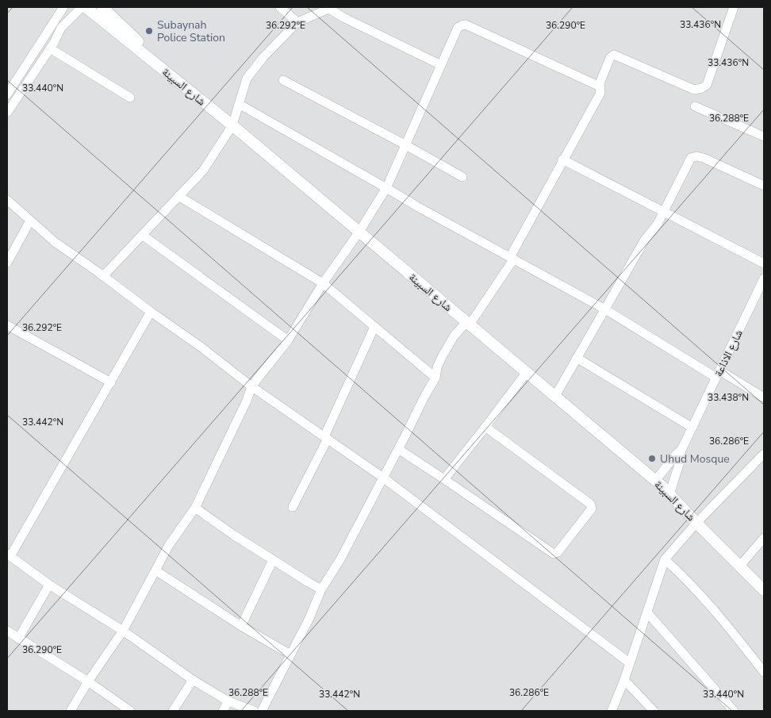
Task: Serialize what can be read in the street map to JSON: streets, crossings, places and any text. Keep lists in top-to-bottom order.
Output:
{
  "streets": {
    "main road": ["شارع السبينة"],
    "street": ["شارع الاذاعة"]
  },
  "crossings": [
    ["شارع السبينة", "شارع الاذاعة"]
  ],
  "places": ["Subaynah Police Station", "Uhud Mosque"],
  "coordinates": [
    "33.436°N",
    "36.292°E",
    "36.290°E",
    "33.440°N",
    "36.288°E",
    "33.438°N",
    "33.442°N",
    "36.286°E"
  ]
}
